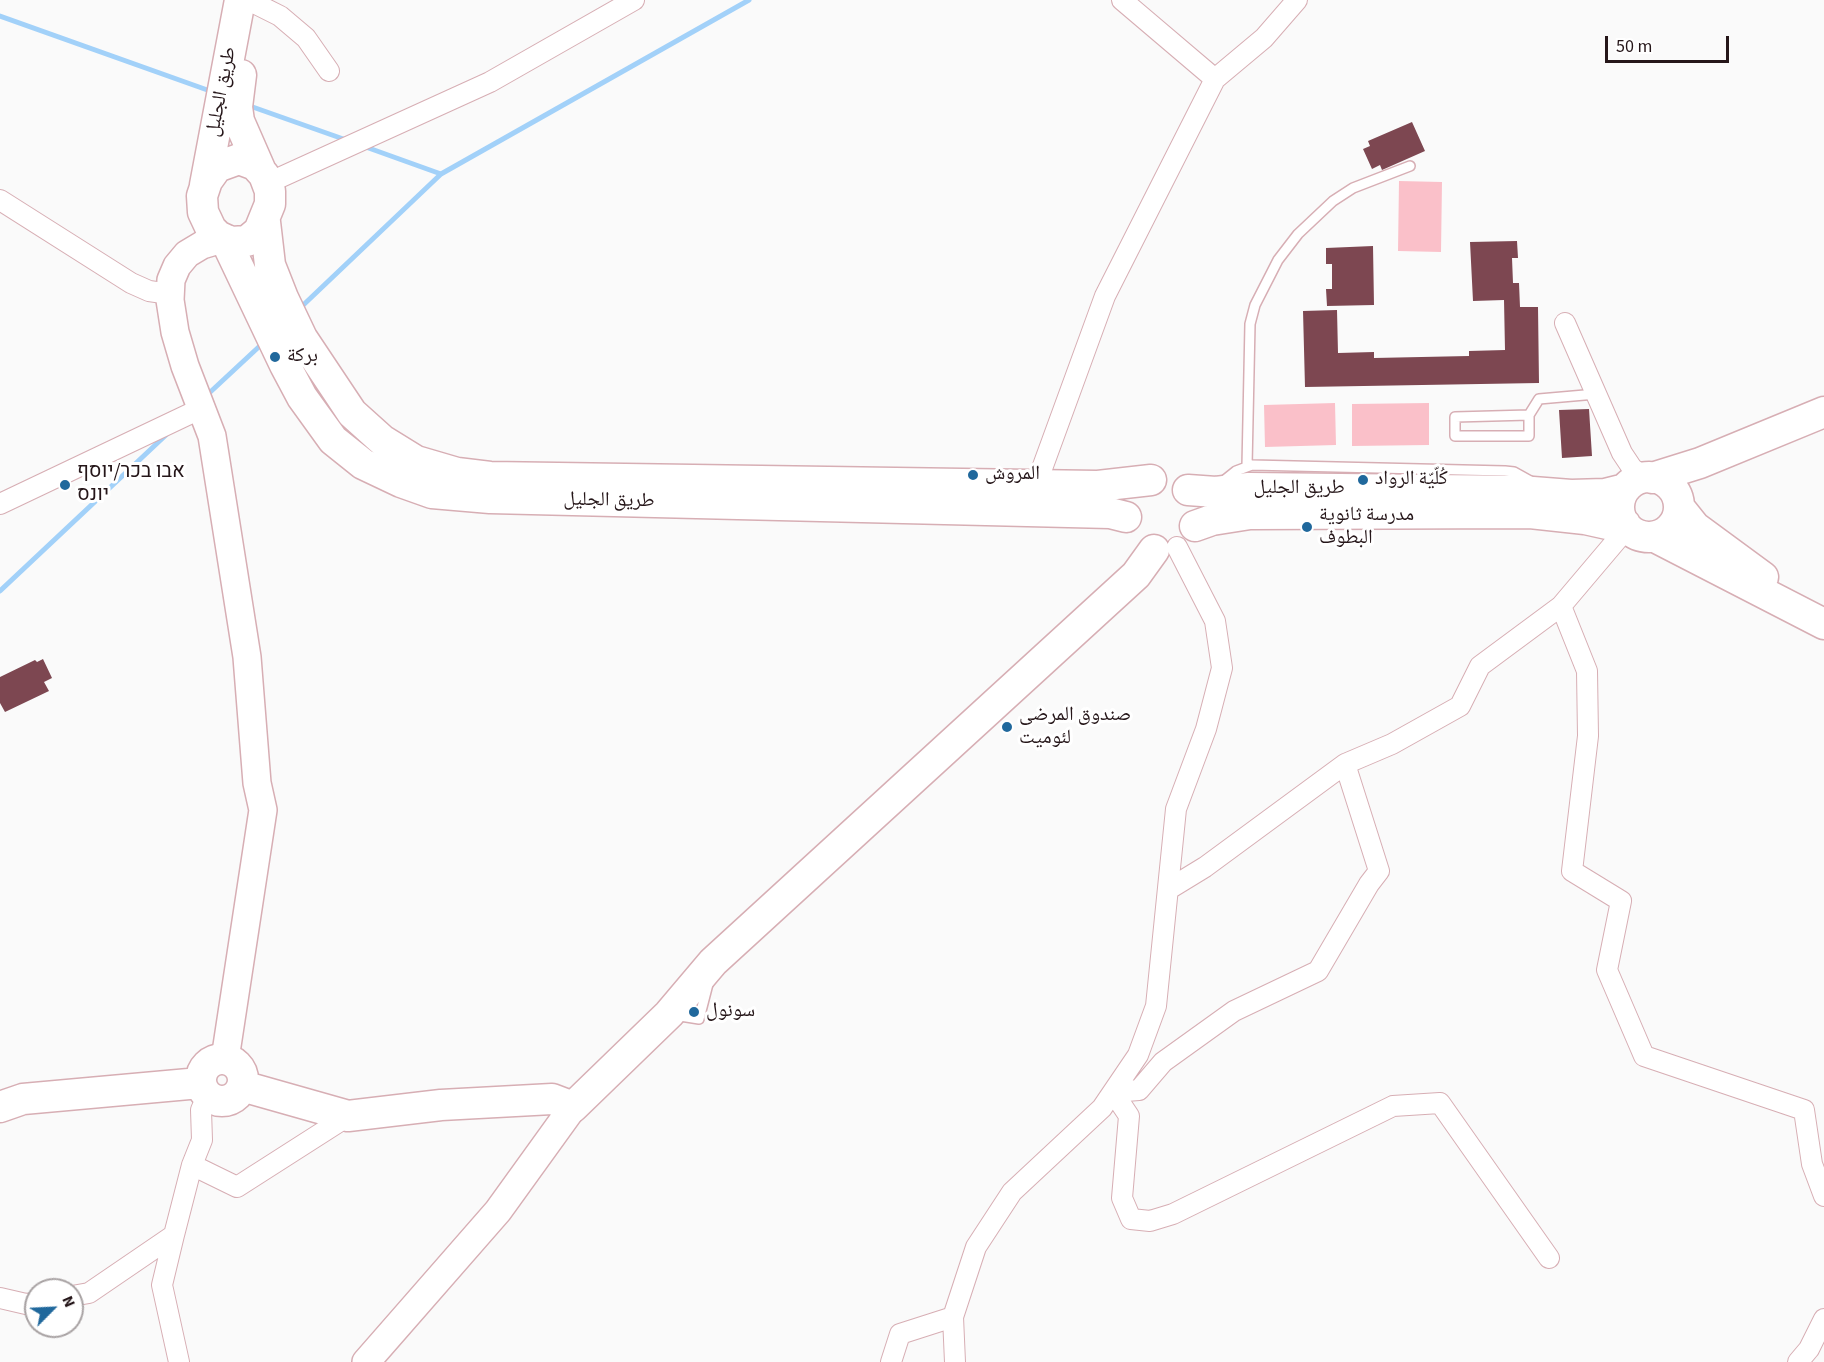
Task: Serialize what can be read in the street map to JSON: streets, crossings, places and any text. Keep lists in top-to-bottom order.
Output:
{
  "streets": {
    "main road": ["طريق الجليل"]
  },
  "places": [
    "بركة",
    "المروش",
    "كُلّيّة الرواد",
    "אבו בכר/יוסף יונס",
    "مدرسة ثانوية البطوف",
    "صندوق المرضى لئوميت",
    "سونول"
  ],
  "scale_bar": "50 m",
  "north": "top right"
}
